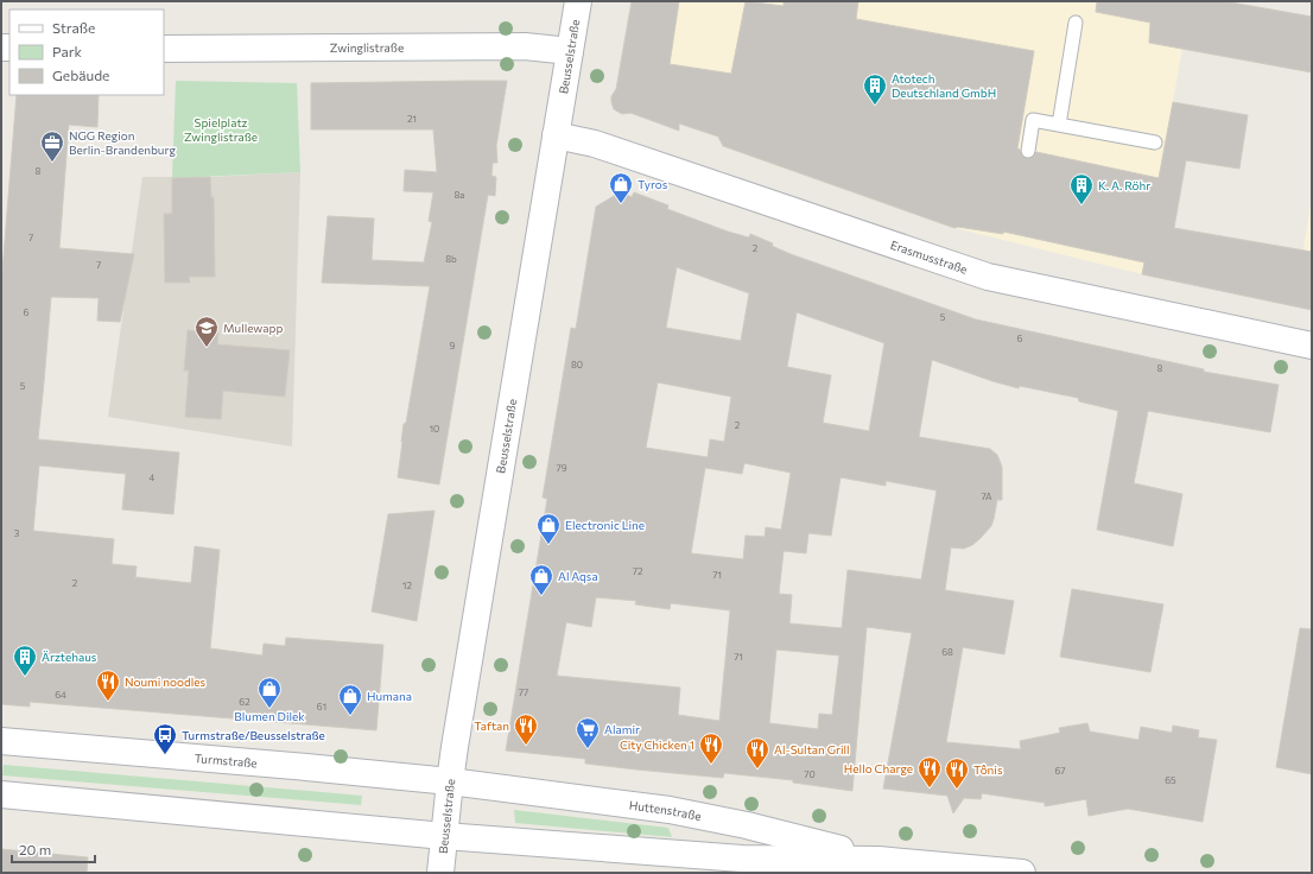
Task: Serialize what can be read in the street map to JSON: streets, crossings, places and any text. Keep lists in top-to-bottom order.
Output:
{
  "streets": {
    "street": [
      "Zwinglistraße",
      "Beusselstraße",
      "Erasmusstraße",
      "Turmstraße",
      "Huttenstraße"
    ]
  },
  "crossings": [
    ["Zwinglistraße", "Beusselstraße"],
    ["Beusselstraße", "Erasmusstraße"],
    ["Beusselstraße", "Turmstraße"],
    ["Beusselstraße", "Huttenstraße"],
    ["Turmstraße", "Huttenstraße"]
  ],
  "parks": ["Spielplatz Zwinglistraße"],
  "places": {
    "building": ["Atotech Deutschland GmbH", "K. A. Röhr", "Ärztehaus"],
    "office": ["NGG Region Berlin-Brandenburg"],
    "shop": [
      "Tyros",
      "Electronic Line",
      "Al Aqsa",
      "Blumen Dilek",
      "Humana"
    ],
    "school or university": ["Mullewapp"],
    "restaurant": [
      "Noumi noodles",
      "Taftan",
      "City Chicken 1",
      "Al-Sultan Grill",
      "Hello Charge",
      "Tônis"
    ],
    "supermarket": ["Alamir"],
    "bus stop": ["Turmstraße/Beusselstraße"]
  },
  "house_numbers": [
    "21",
    "8",
    "8a",
    "7",
    "2",
    "8b",
    "7",
    "6",
    "5",
    "6",
    "9",
    "80",
    "8",
    "5",
    "2",
    "10",
    "79",
    "4",
    "7A",
    "3",
    "72",
    "71",
    "2",
    "12",
    "68",
    "71",
    "77",
    "64",
    "62",
    "61",
    "67",
    "70",
    "65"
  ],
  "legend": ["Straße", "Park", "Gebäude"],
  "scale_bar": "20 m"
}
